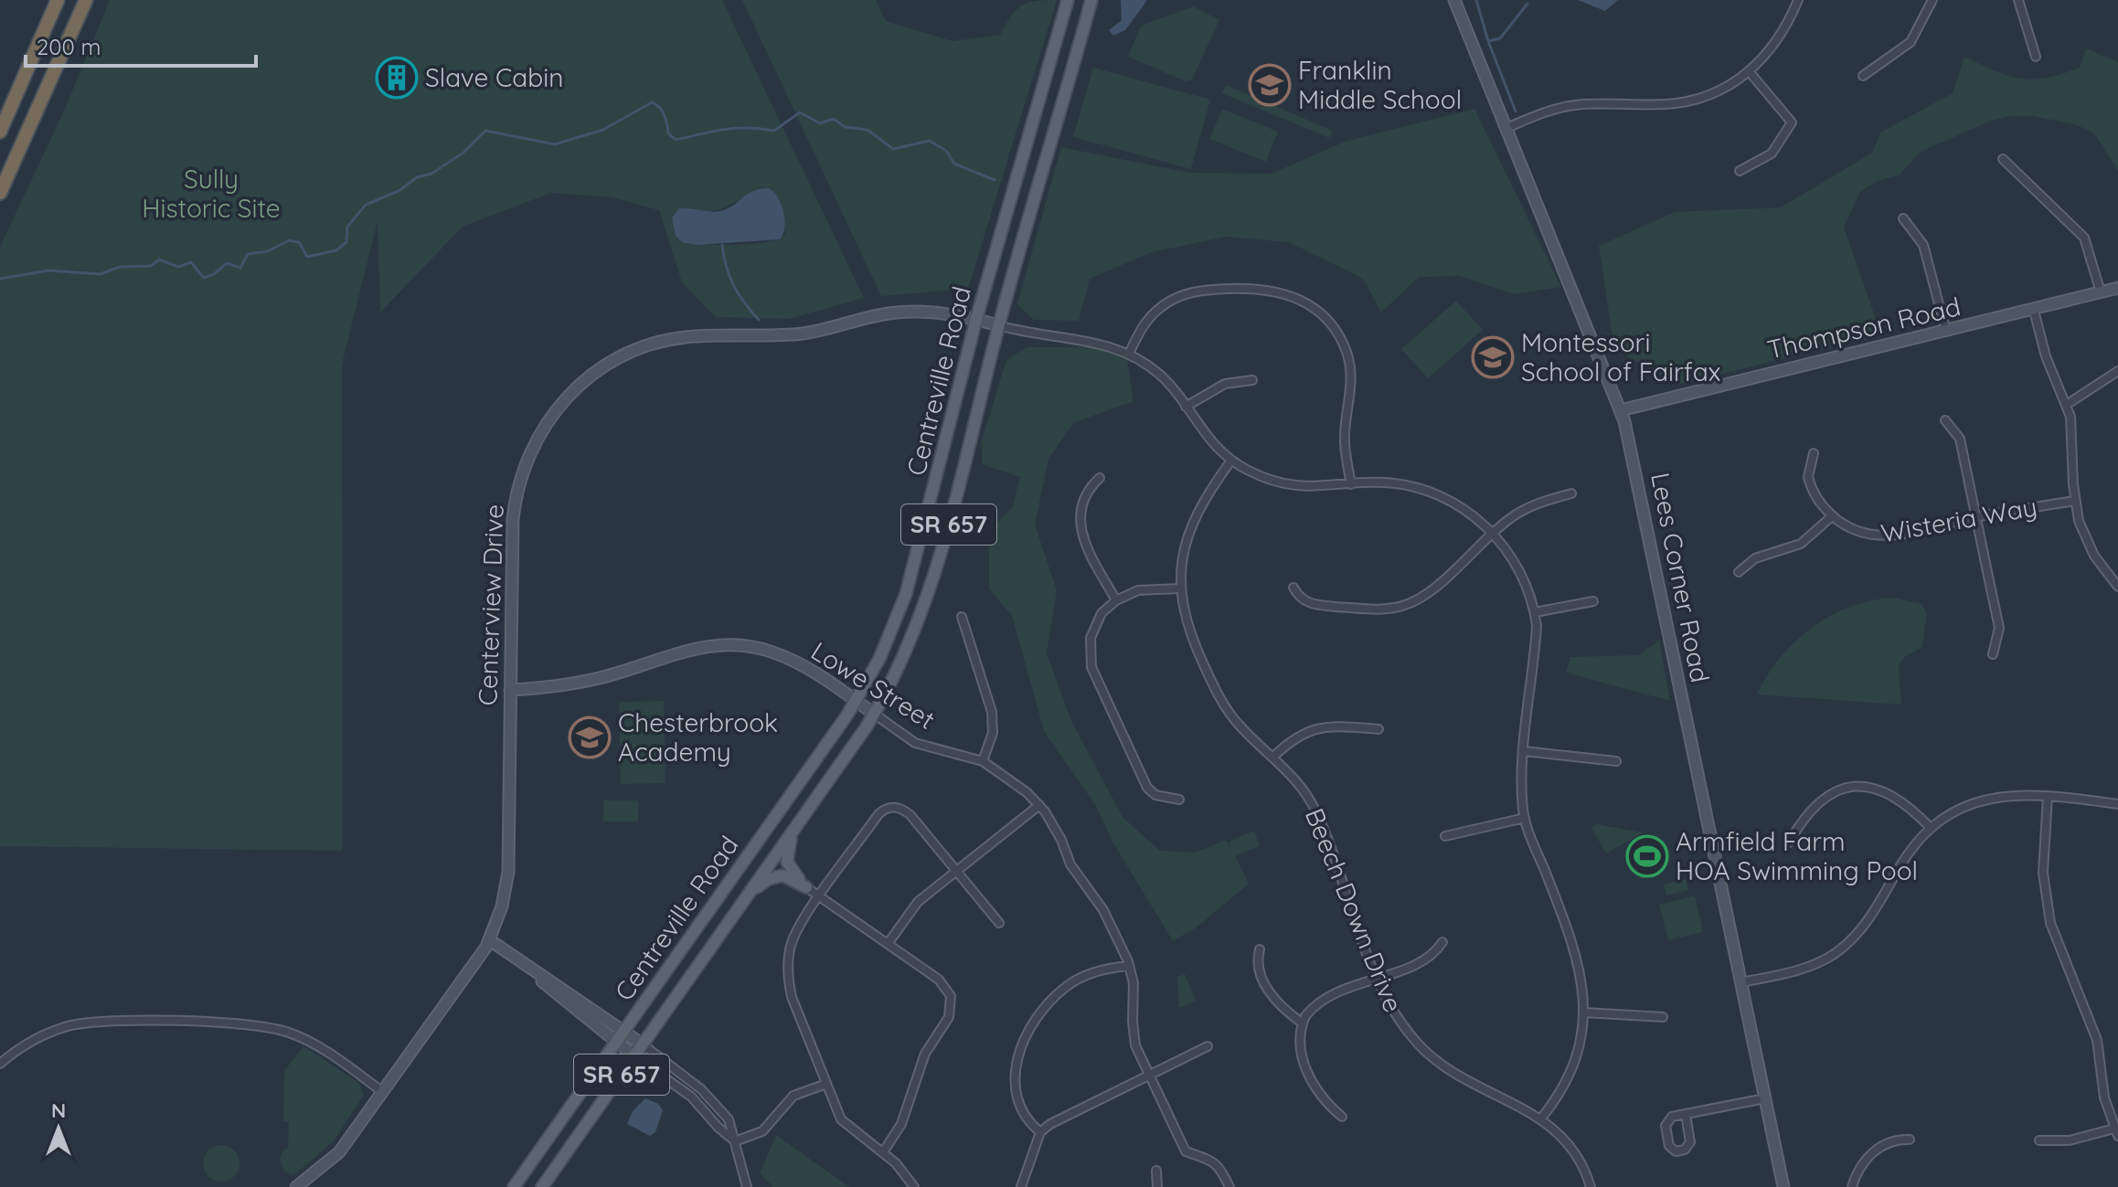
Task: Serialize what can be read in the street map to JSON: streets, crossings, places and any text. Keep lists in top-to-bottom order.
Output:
{
  "streets": {
    "main road": ["Centreville Road", "SR 657"],
    "street": [
      "Thompson Road",
      "Wisteria Way",
      "Lees Corner Road",
      "Centerview Drive",
      "Lowe Street",
      "Beech Down Drive"
    ]
  },
  "crossings": [
    ["Thompson Road", "Lees Corner Road"],
    ["Centreville Road", "Centerview Drive"],
    ["Centreville Road", "Lowe Street"],
    ["Centerview Drive", "Lowe Street"]
  ],
  "parks": ["Sully Historic Site"],
  "places": {
    "building": ["Slave Cabin"],
    "school or university": ["Franklin Middle School", "Montessori School of Fairfax", "Chesterbrook Academy"],
    "sports": ["Armfield Farm HOA Swimming Pool"]
  },
  "scale_bar": "200 m",
  "north": "top"
}
